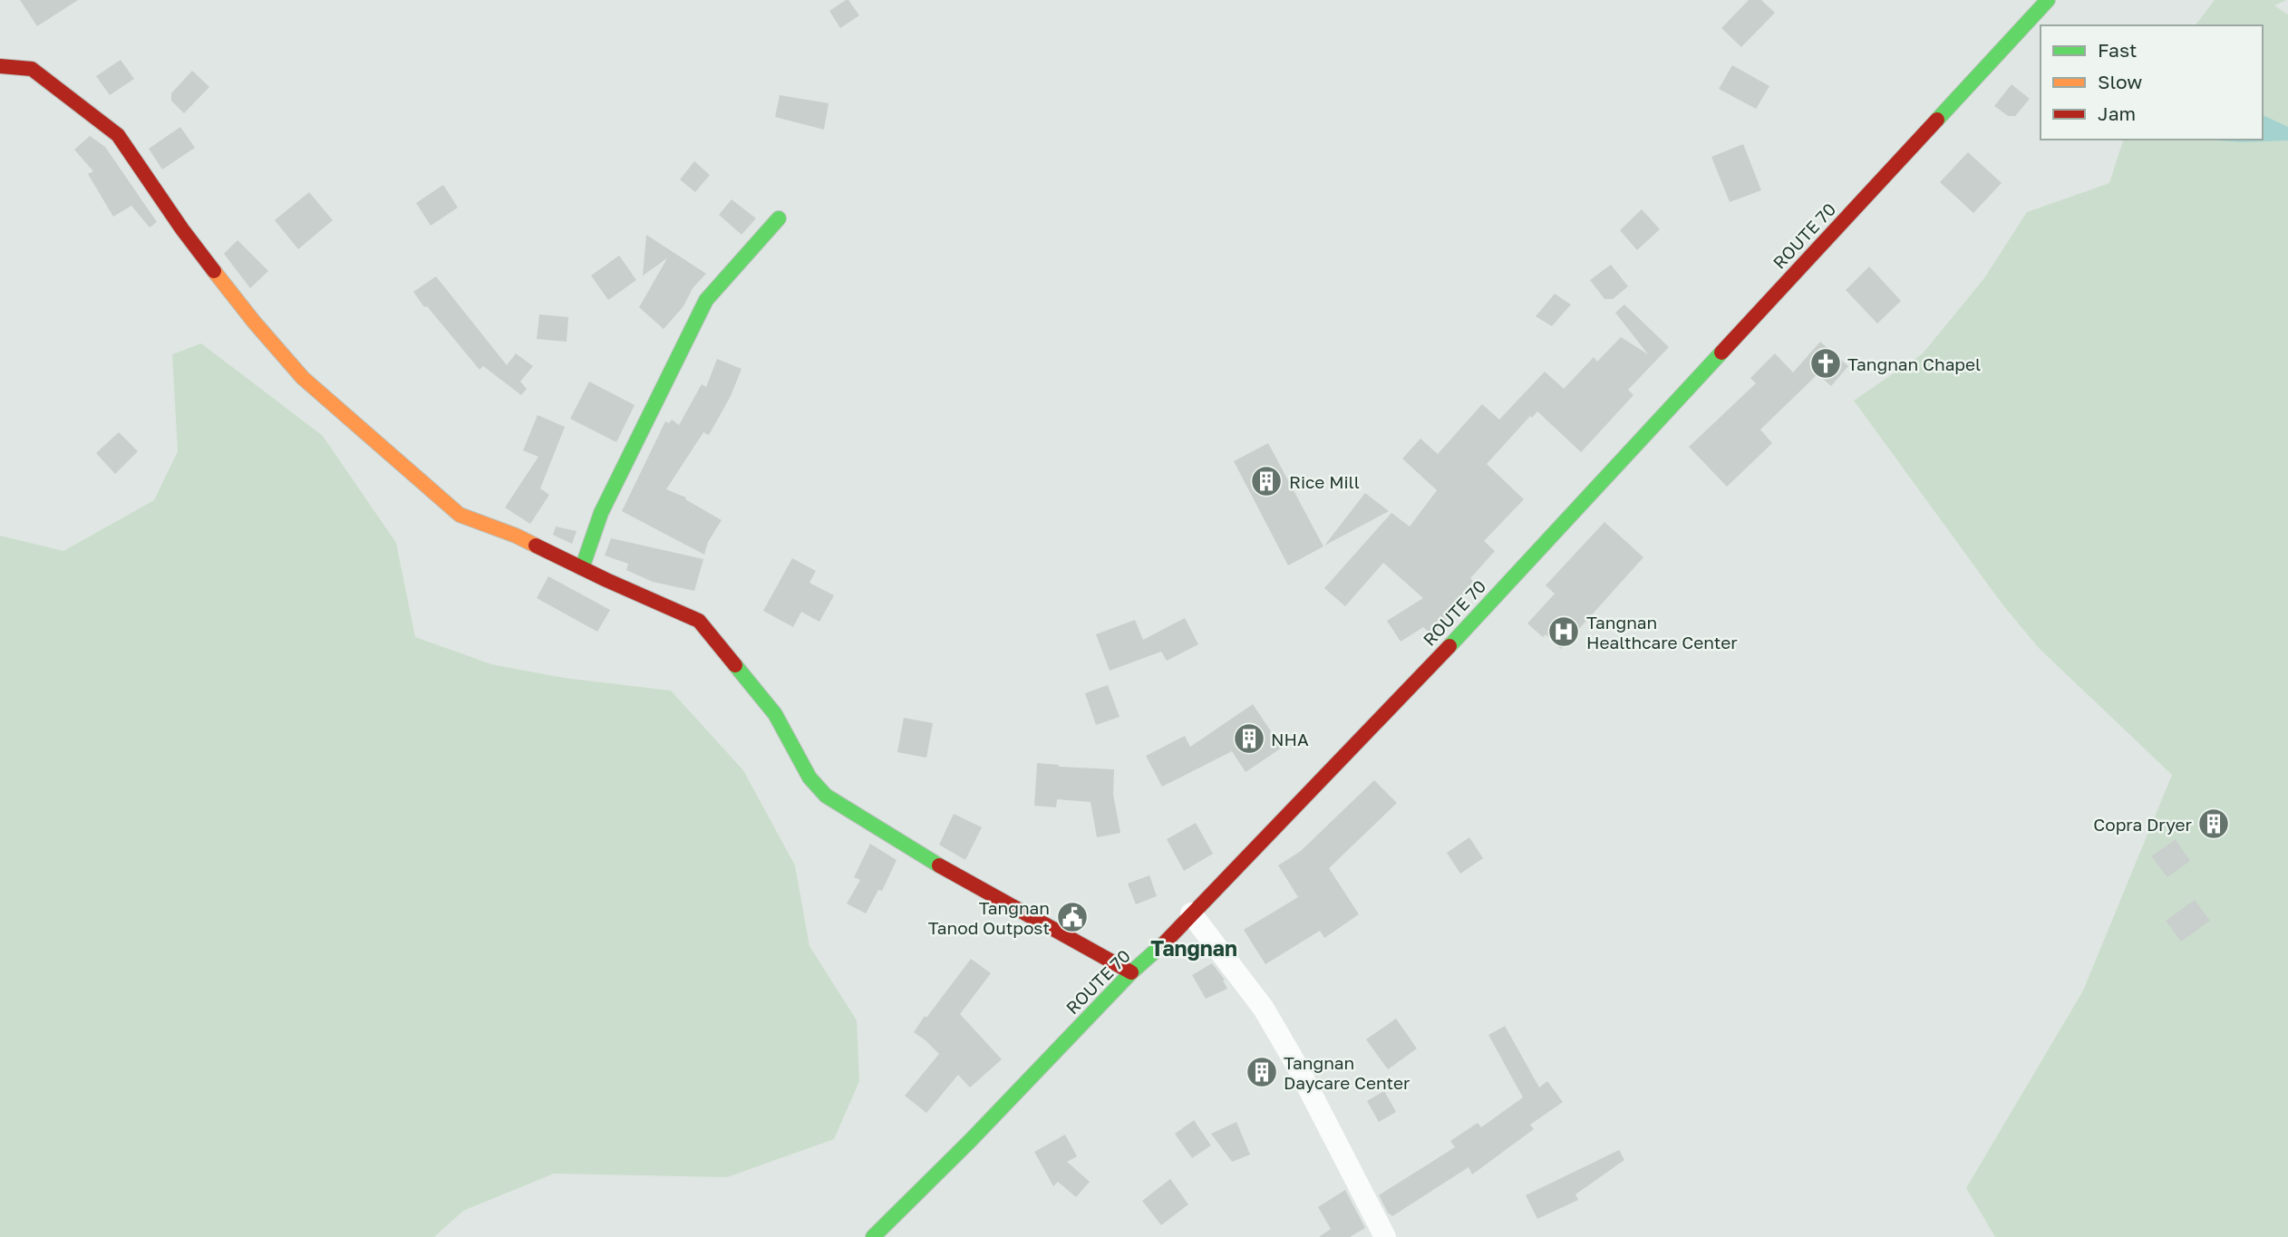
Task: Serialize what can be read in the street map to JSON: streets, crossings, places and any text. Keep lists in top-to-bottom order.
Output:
{
  "streets": {
    "main road": ["ROUTE 70"]
  },
  "districts": ["Tangnan"],
  "places": {
    "church": ["Tangnan Chapel"],
    "building": [
      "Rice Mill",
      "NHA",
      "Copra Dryer",
      "Tangnan Daycare Center"
    ],
    "hospital": ["Tangnan Healthcare Center"],
    "public building": ["Tangnan Tanod Outpost"]
  },
  "legend": ["Fast", "Slow", "Jam"]
}
